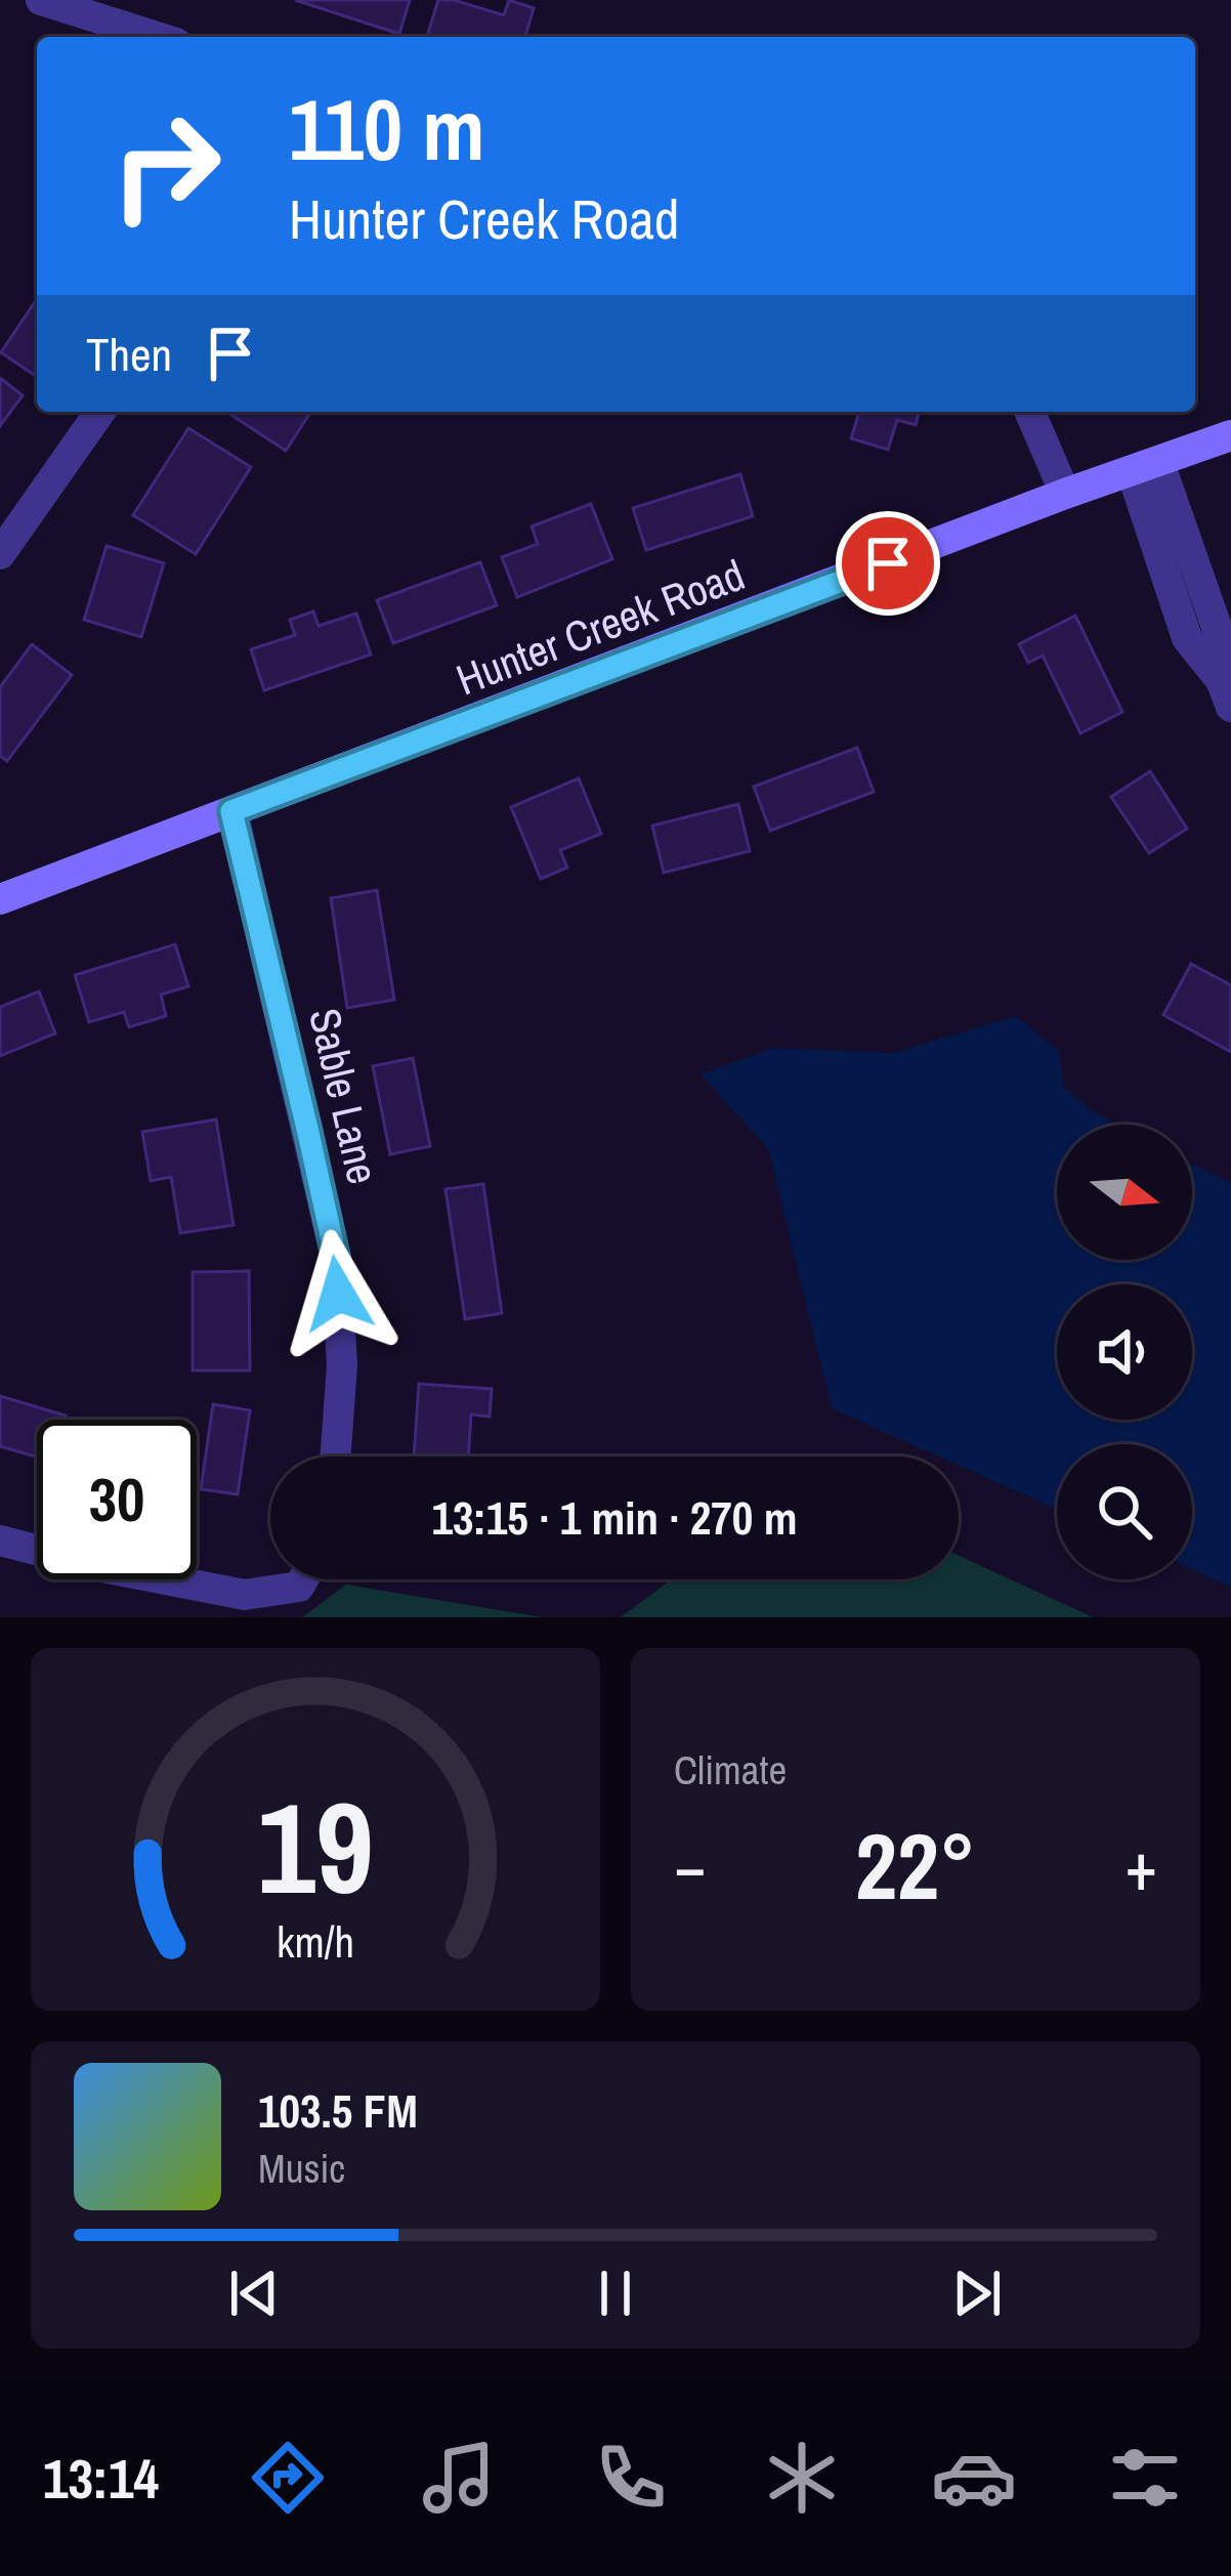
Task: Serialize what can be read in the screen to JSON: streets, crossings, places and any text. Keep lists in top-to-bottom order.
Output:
{
  "streets": {
    "main road": ["Hunter Creek Road"],
    "street": ["Sable Lane"]
  },
  "crossings": [
    ["Hunter Creek Road", "Sable Lane"]
  ],
  "north": "right",
  "page": {
    "turn": ["110 m", "Hunter Creek Road"],
    "then": "Then",
    "limit": "30",
    "trip": "13:15 · 1 min · 270 m",
    "tile": "Climate",
    "heat": ["−", "22°", "+"],
    "song": ["103.5 FM", "Music"],
    "tabs": "13:14",
    "gauge": ["19", "km/h"]
  }
}
